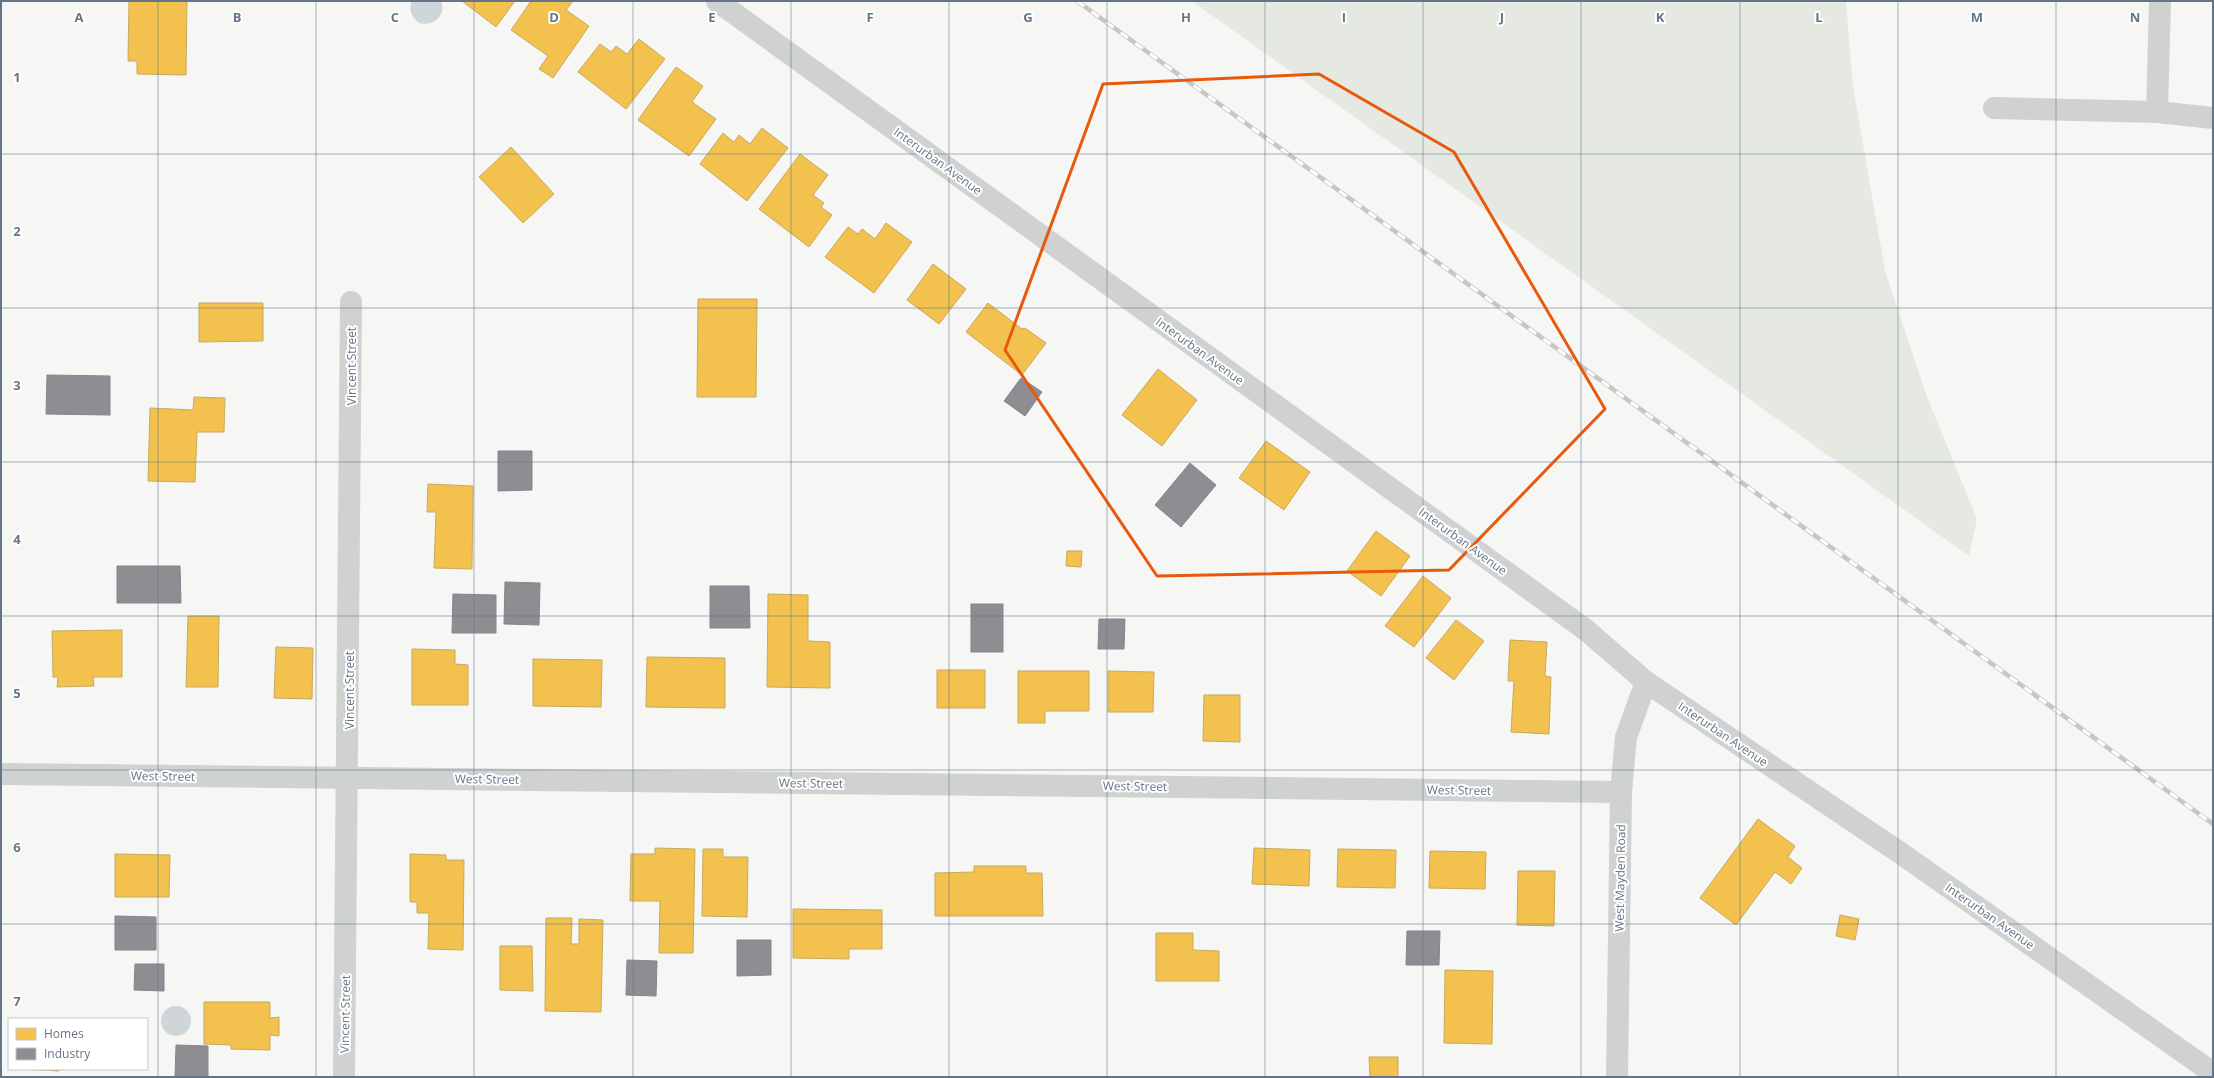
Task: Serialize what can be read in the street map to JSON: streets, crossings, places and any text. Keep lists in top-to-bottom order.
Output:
{
  "streets": {
    "street": [
      "Interurban Avenue",
      "Vincent Street",
      "West Street",
      "West Mayden Road"
    ]
  },
  "crossings": [
    ["Interurban Avenue", "West Mayden Road"],
    ["Vincent Street", "West Street"],
    ["West Street", "West Mayden Road"]
  ],
  "legend": ["Homes", "Industry"],
  "grid": {
    "columns": [
      "A",
      "B",
      "C",
      "D",
      "E",
      "F",
      "G",
      "H",
      "I",
      "J",
      "K",
      "L",
      "M",
      "N"
    ],
    "rows": [
      "1",
      "2",
      "3",
      "4",
      "5",
      "6",
      "7"
    ]
  }
}
